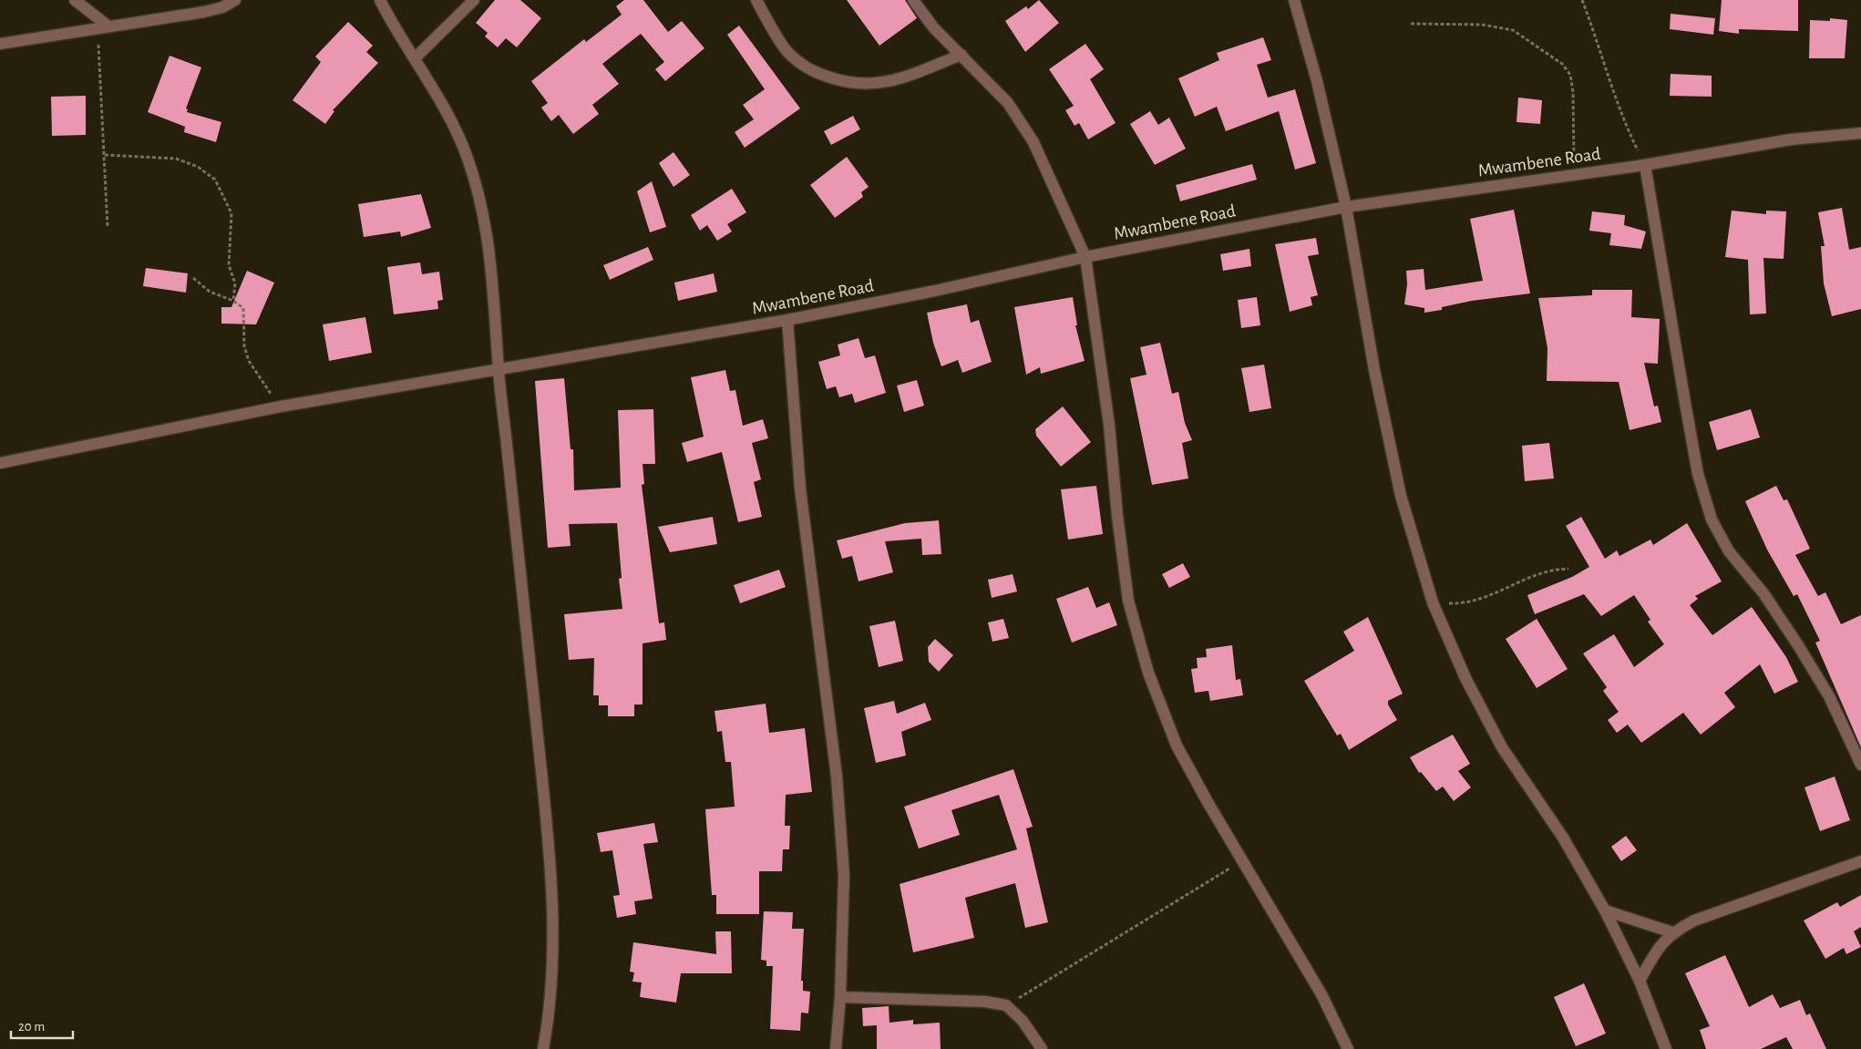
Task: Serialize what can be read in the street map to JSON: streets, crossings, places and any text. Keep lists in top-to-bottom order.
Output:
{
  "streets": {
    "street": ["Mwambene Road"]
  },
  "scale_bar": "20 m"
}
